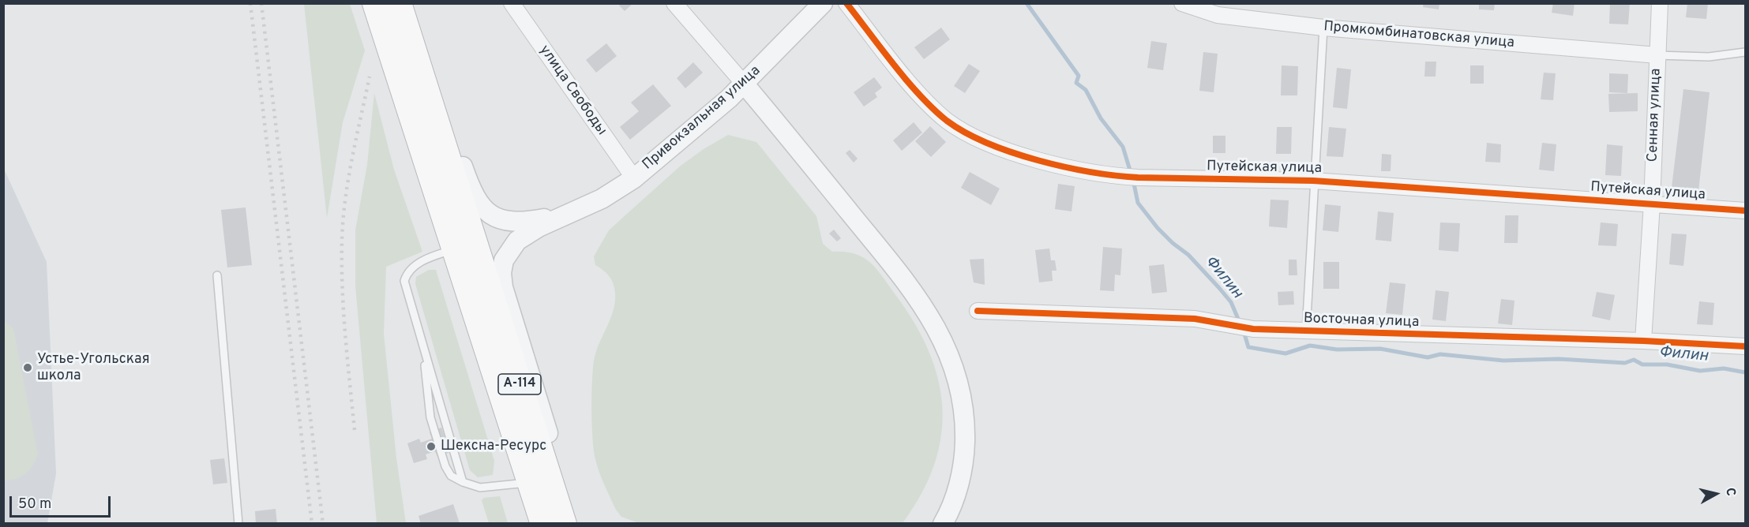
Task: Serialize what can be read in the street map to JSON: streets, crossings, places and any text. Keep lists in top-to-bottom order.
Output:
{
  "streets": {
    "highway": ["А-114"],
    "street": [
      "Промкомбинатовская улица",
      "улица Свободы",
      "Сенная улица",
      "Привокзальная улица",
      "Путейская улица",
      "Восточная улица"
    ]
  },
  "crossings": [
    ["Промкомбинатовская улица", "Сенная улица"],
    ["улица Свободы", "Привокзальная улица"],
    ["Сенная улица", "Путейская улица"],
    ["Сенная улица", "Восточная улица"]
  ],
  "water": ["Филин"],
  "places": ["Устье-Угольская школа", "Шексна-Ресурс"],
  "scale_bar": "50 m",
  "north": "right"
}
